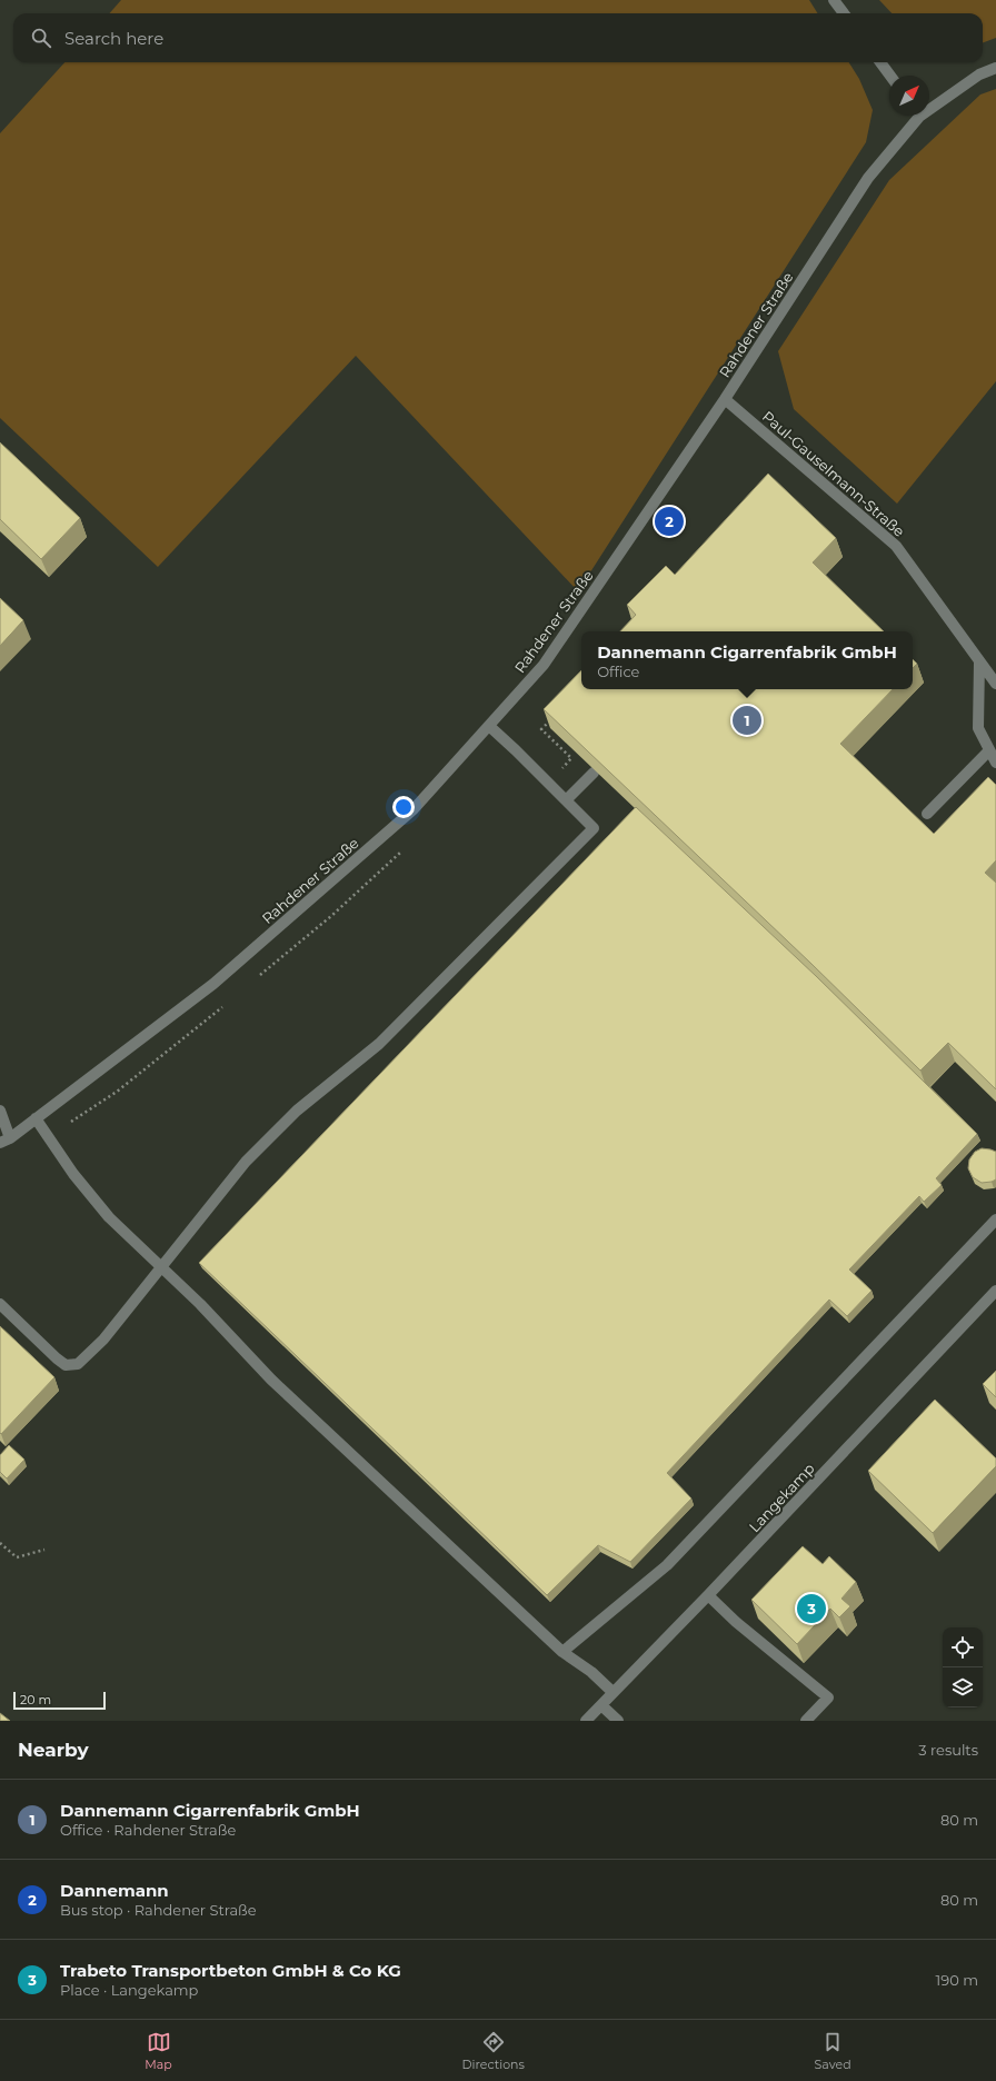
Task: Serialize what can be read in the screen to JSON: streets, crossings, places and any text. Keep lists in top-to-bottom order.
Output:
{
  "streets": {
    "street": ["Rahdener Straße", "Paul-Gauselmann-Straße", "Langekamp"]
  },
  "crossings": [
    ["Rahdener Straße", "Paul-Gauselmann-Straße"]
  ],
  "scale_bar": "20 m",
  "north": "top right",
  "page": {
    "search": "Search here",
    "pins": ["2", "1", "3"],
    "popup": ["Dannemann Cigarrenfabrik GmbH", "Office"],
    "scale": "20 m",
    "heading": ["Nearby", "3 results"],
    "list": [
      {
        "mark": "1",
        "name": "Dannemann Cigarrenfabrik GmbH",
        "note": "Office · Rahdener Straße",
        "value": "80 m"
      },
      {
        "mark": "2",
        "name": "Dannemann",
        "note": "Bus stop · Rahdener Straße",
        "value": "80 m"
      },
      {
        "mark": "3",
        "name": "Trabeto Transportbeton GmbH & Co KG",
        "note": "Place · Langekamp",
        "value": "190 m"
      }
    ],
    "nav": ["Map", "Directions", "Saved"]
  }
}
